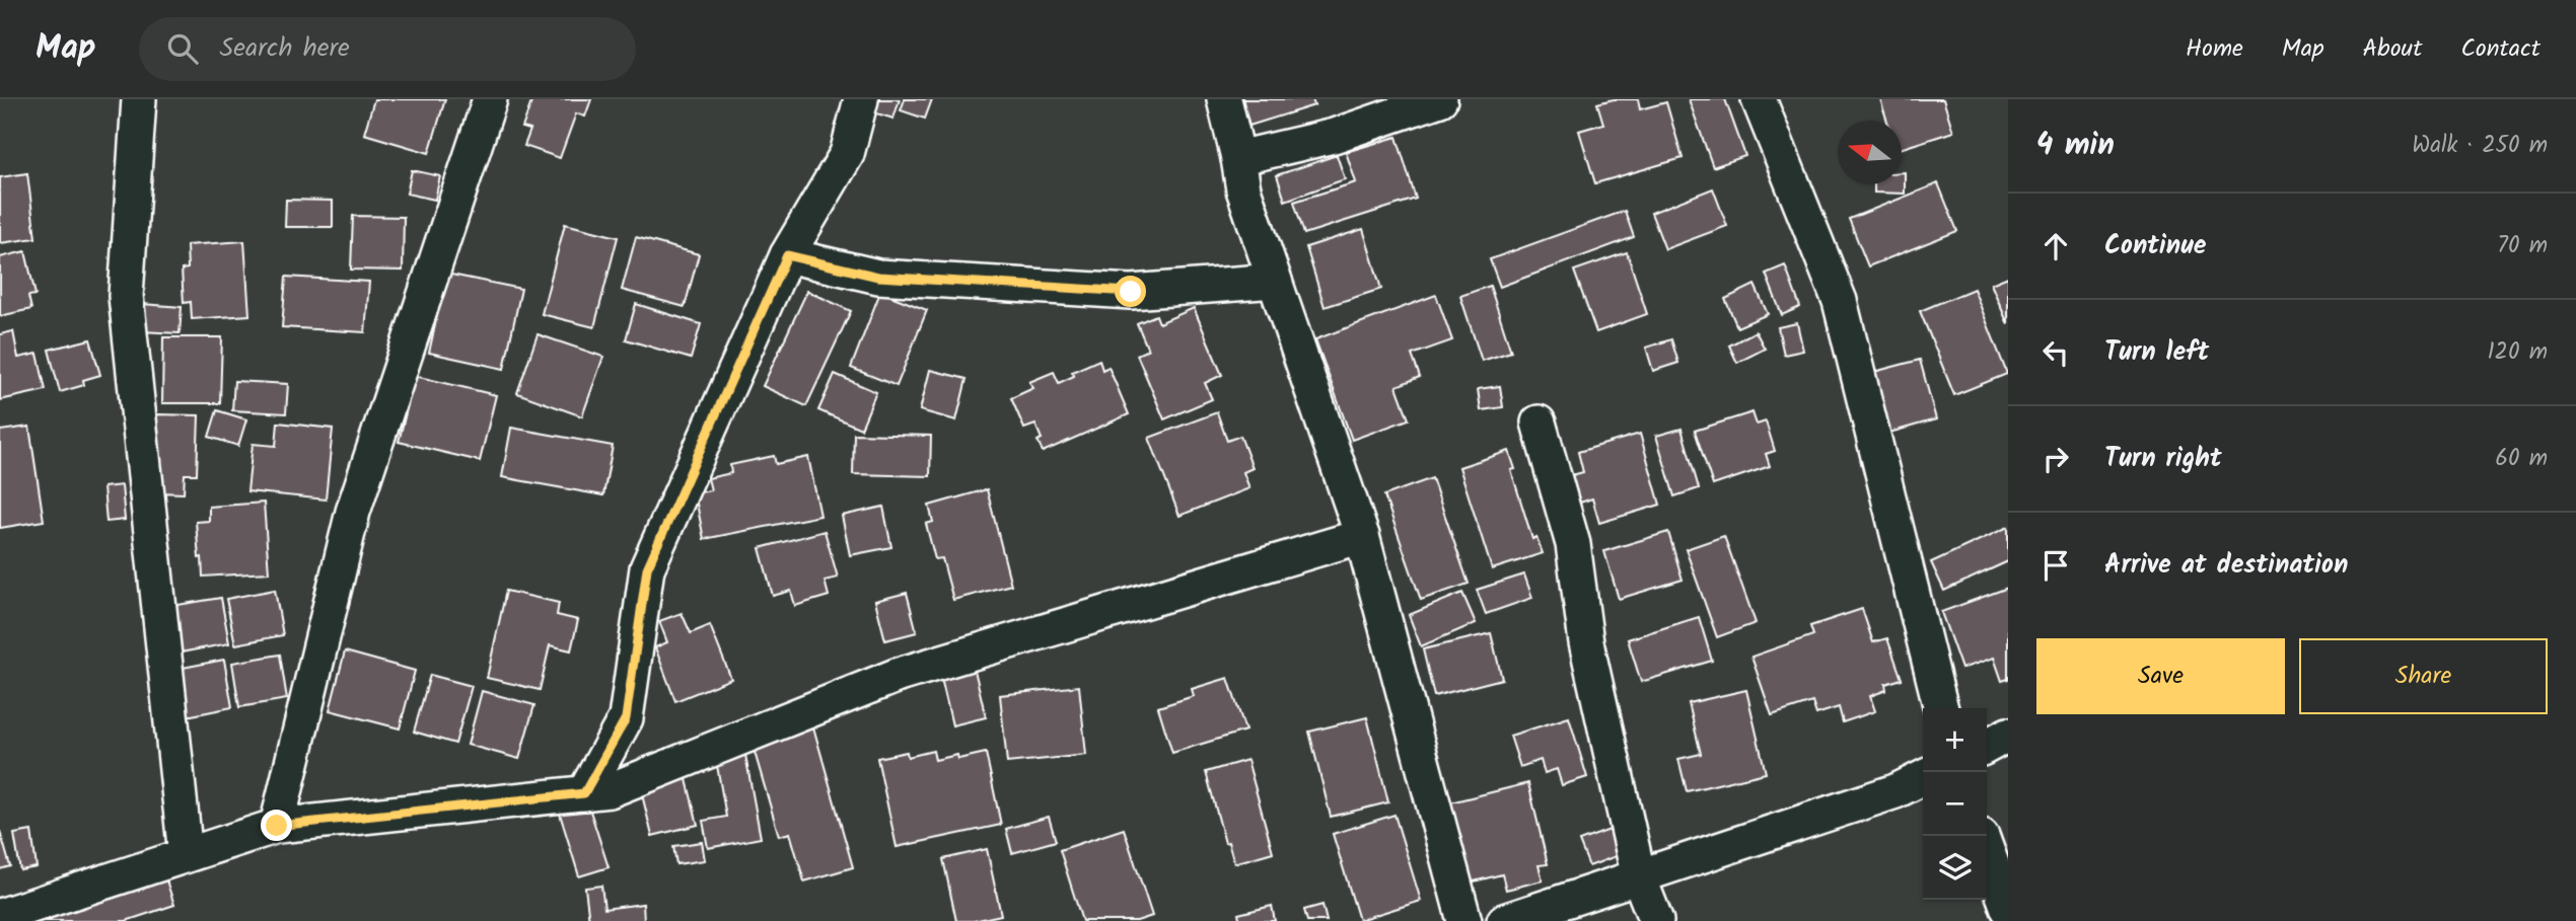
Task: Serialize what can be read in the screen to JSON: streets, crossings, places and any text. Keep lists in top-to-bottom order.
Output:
{
  "north": "left",
  "page": {
    "header": "Map",
    "search": "Search here",
    "nav": [
      "Home",
      "Map",
      "About",
      "Contact"
    ],
    "heading": ["4 min", "Walk · 250 m"],
    "list": [
      ["Continue", "70 m"],
      ["Turn left", "120 m"],
      ["Turn right", "60 m"],
      "Arrive at destination"
    ],
    "buttons": ["Save", "Share"],
    "map_buttons": ["+", "−"]
  }
}
